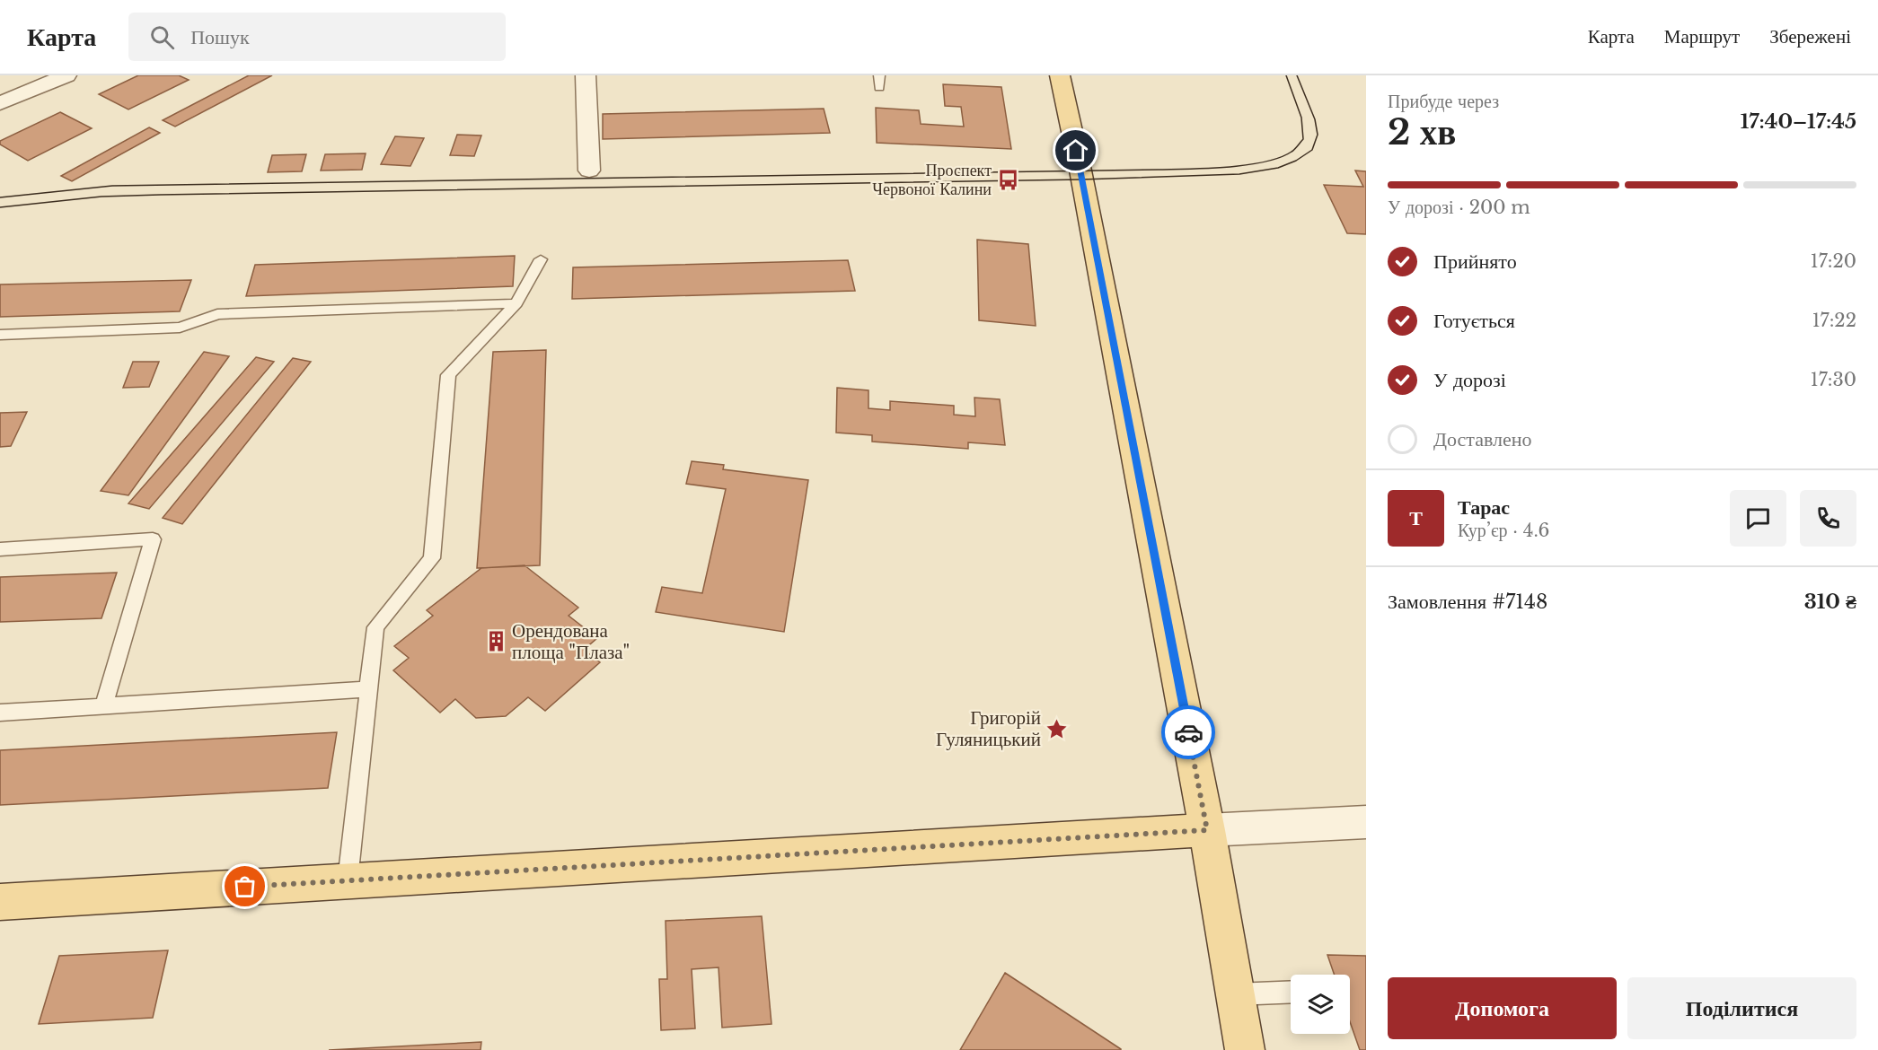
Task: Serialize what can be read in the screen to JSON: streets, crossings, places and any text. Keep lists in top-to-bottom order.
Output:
{
  "places": {
    "bus stop": ["Проспект Червоної Калини"],
    "building": ["Орендована площа \"Плаза\""],
    "place": ["Григорій Гуляницький"]
  },
  "page": {
    "header": "Карта",
    "search": "Пошук",
    "nav": ["Карта", "Маршрут", "Збережені"],
    "heading": ["2 хв", "Прибуде через", "17:40–17:45"],
    "panel": [
      "Тарас",
      "Кур’єр · 4.6",
      "Замовлення #7148",
      "310 ₴"
    ],
    "bar": "У дорозі · 200 m",
    "list": [
      ["Прийнято", "17:20"],
      ["Готується", "17:22"],
      ["У дорозі", "17:30"],
      "Доставлено"
    ],
    "round": "Т",
    "buttons": ["Допомога", "Поділитися"]
  }
}
